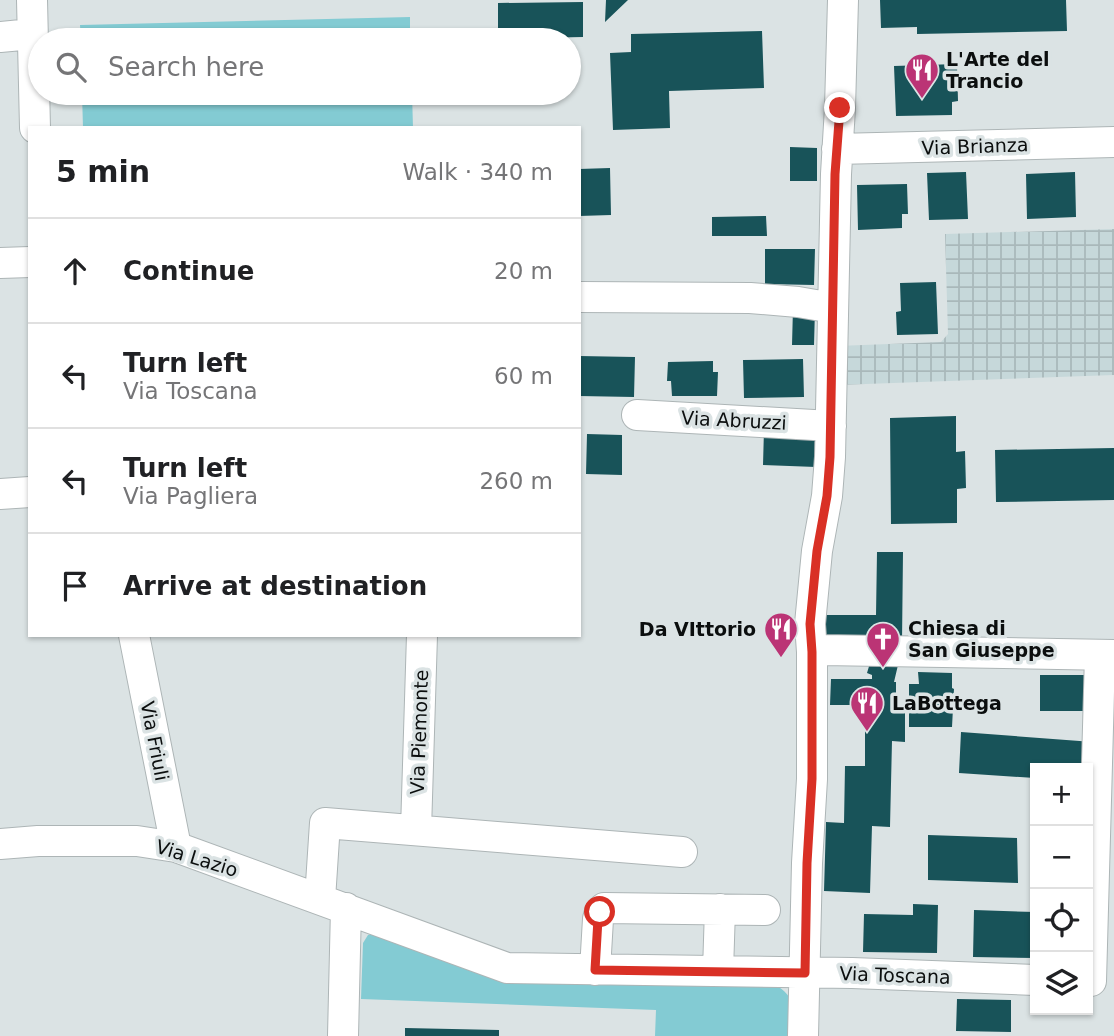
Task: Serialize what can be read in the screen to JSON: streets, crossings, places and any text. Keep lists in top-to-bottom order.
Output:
{
  "streets": {
    "street": [
      "Via Brianza",
      "Via Abruzzi",
      "Via Piemonte",
      "Via Friuli",
      "Via Lazio",
      "Via Toscana"
    ]
  },
  "crossings": [
    ["Via Friuli", "Via Lazio"],
    ["Via Lazio", "Via Toscana"]
  ],
  "places": {
    "restaurant": ["L'Arte del Trancio", "Da VIttorio", "LaBottega"],
    "church": ["Chiesa di San Giuseppe"]
  },
  "page": {
    "search": "Search here",
    "heading": ["5 min", "Walk · 340 m"],
    "list": [
      ["Continue", "20 m"],
      ["Turn left", "Via Toscana", "60 m"],
      ["Turn left", "Via Pagliera", "260 m"],
      "Arrive at destination"
    ],
    "map_buttons": ["+", "−"]
  }
}
